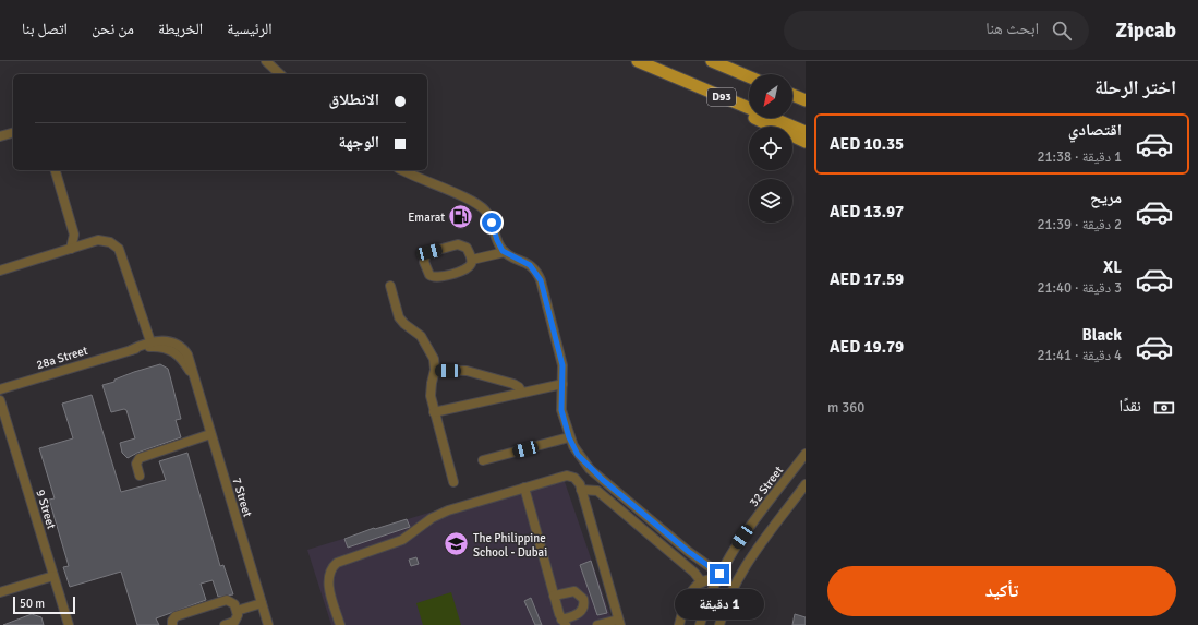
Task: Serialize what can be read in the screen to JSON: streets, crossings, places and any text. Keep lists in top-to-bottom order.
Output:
{
  "streets": {
    "main road": ["D93"],
    "street": [
      "28a Street",
      "32 Street",
      "7 Street",
      "9 Street"
    ]
  },
  "crossings": [
    ["28a Street", "7 Street"]
  ],
  "places": {
    "fuel station": ["Emarat"],
    "school or university": ["The Philippine School - Dubai"]
  },
  "scale_bar": "50 m",
  "north": "bottom left",
  "page": {
    "header": "Zipcab",
    "search": "ابحث هنا",
    "nav": [
      "الرئيسية",
      "الخريطة",
      "من نحن",
      "اتصل بنا"
    ],
    "heading": "اختر الرحلة",
    "banner": ["الانطلاق", "الوجهة"],
    "list": [
      {
        "name": "اقتصادي",
        "note": "1 دقيقة · 21:38",
        "value": "AED 10.35"
      },
      {
        "name": "مريح",
        "note": "2 دقيقة · 21:39",
        "value": "AED 13.97"
      },
      {
        "name": "XL",
        "note": "3 دقيقة · 21:40",
        "value": "AED 17.59"
      },
      {
        "name": "Black",
        "note": "4 دقيقة · 21:41",
        "value": "AED 19.79"
      }
    ],
    "pay": ["نقدًا", "360 m"],
    "buttons": "تأكيد",
    "bubble": "1 دقيقة",
    "scale": "50 m"
  }
}
